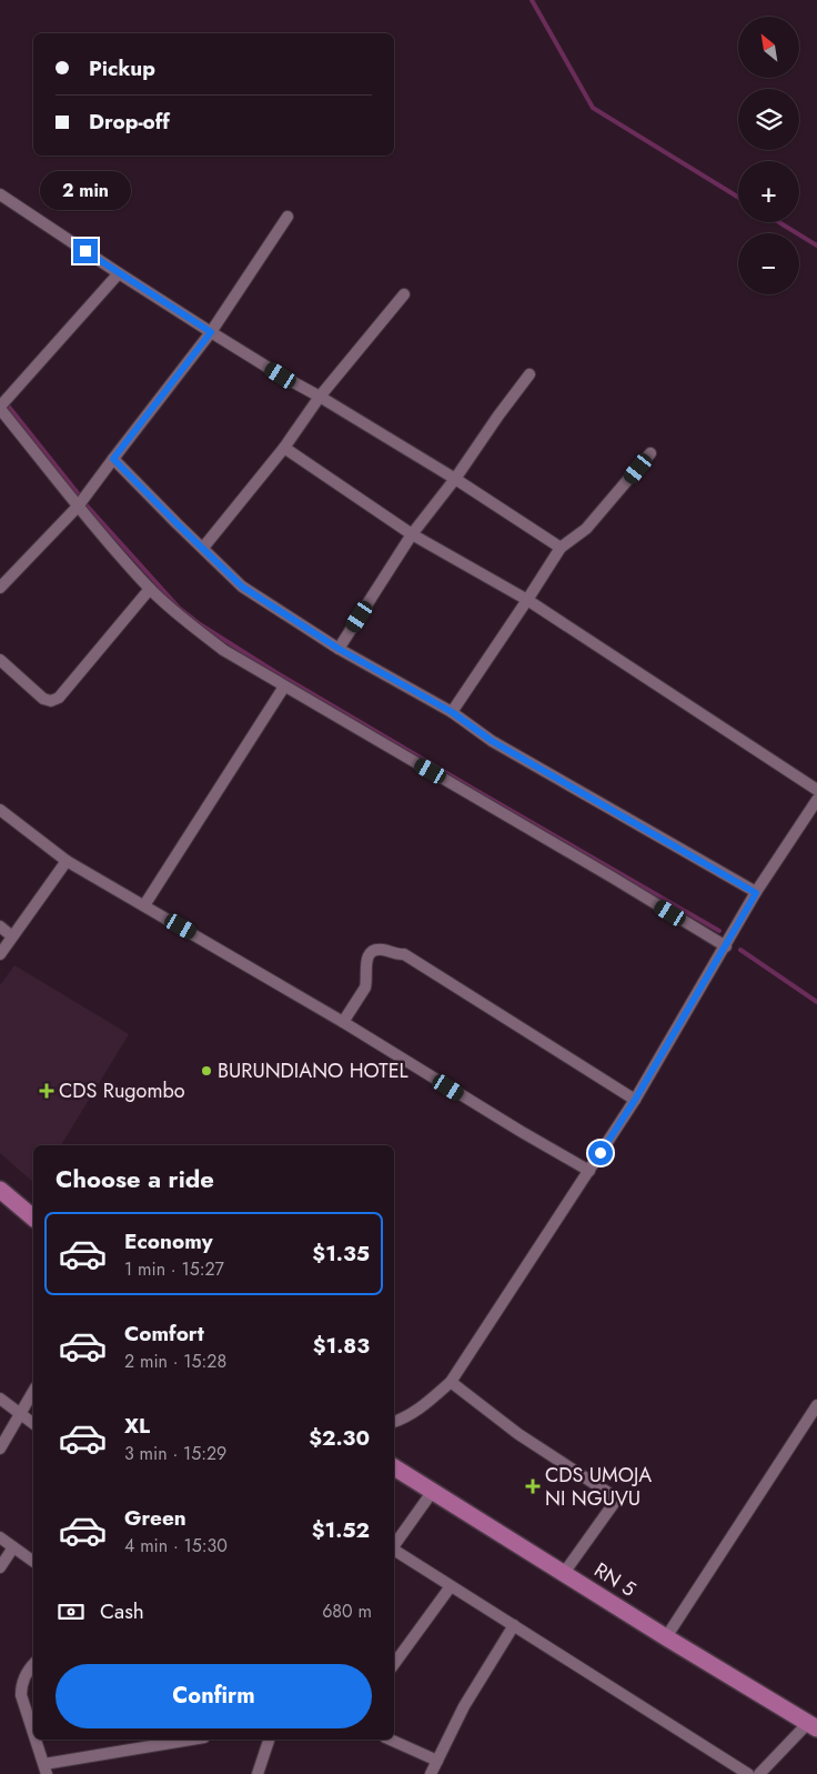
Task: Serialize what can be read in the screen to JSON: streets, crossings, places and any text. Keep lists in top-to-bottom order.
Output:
{
  "streets": {
    "main road": ["RN 5"]
  },
  "places": {
    "other": ["BURUNDIANO HOTEL"],
    "health": ["CDS Rugombo", "CDS UMOJA NI NGUVU"]
  },
  "north": "top left",
  "page": {
    "map_buttons": ["+", "−"],
    "banner": ["Pickup", "Drop-off"],
    "bubble": "2 min",
    "heading": "Choose a ride",
    "list": [
      {
        "name": "Economy",
        "note": "1 min · 15:27",
        "value": "$1.35"
      },
      {
        "name": "Comfort",
        "note": "2 min · 15:28",
        "value": "$1.83"
      },
      {
        "name": "XL",
        "note": "3 min · 15:29",
        "value": "$2.30"
      },
      {
        "name": "Green",
        "note": "4 min · 15:30",
        "value": "$1.52"
      }
    ],
    "pay": ["Cash", "680 m"],
    "buttons": "Confirm"
  }
}
